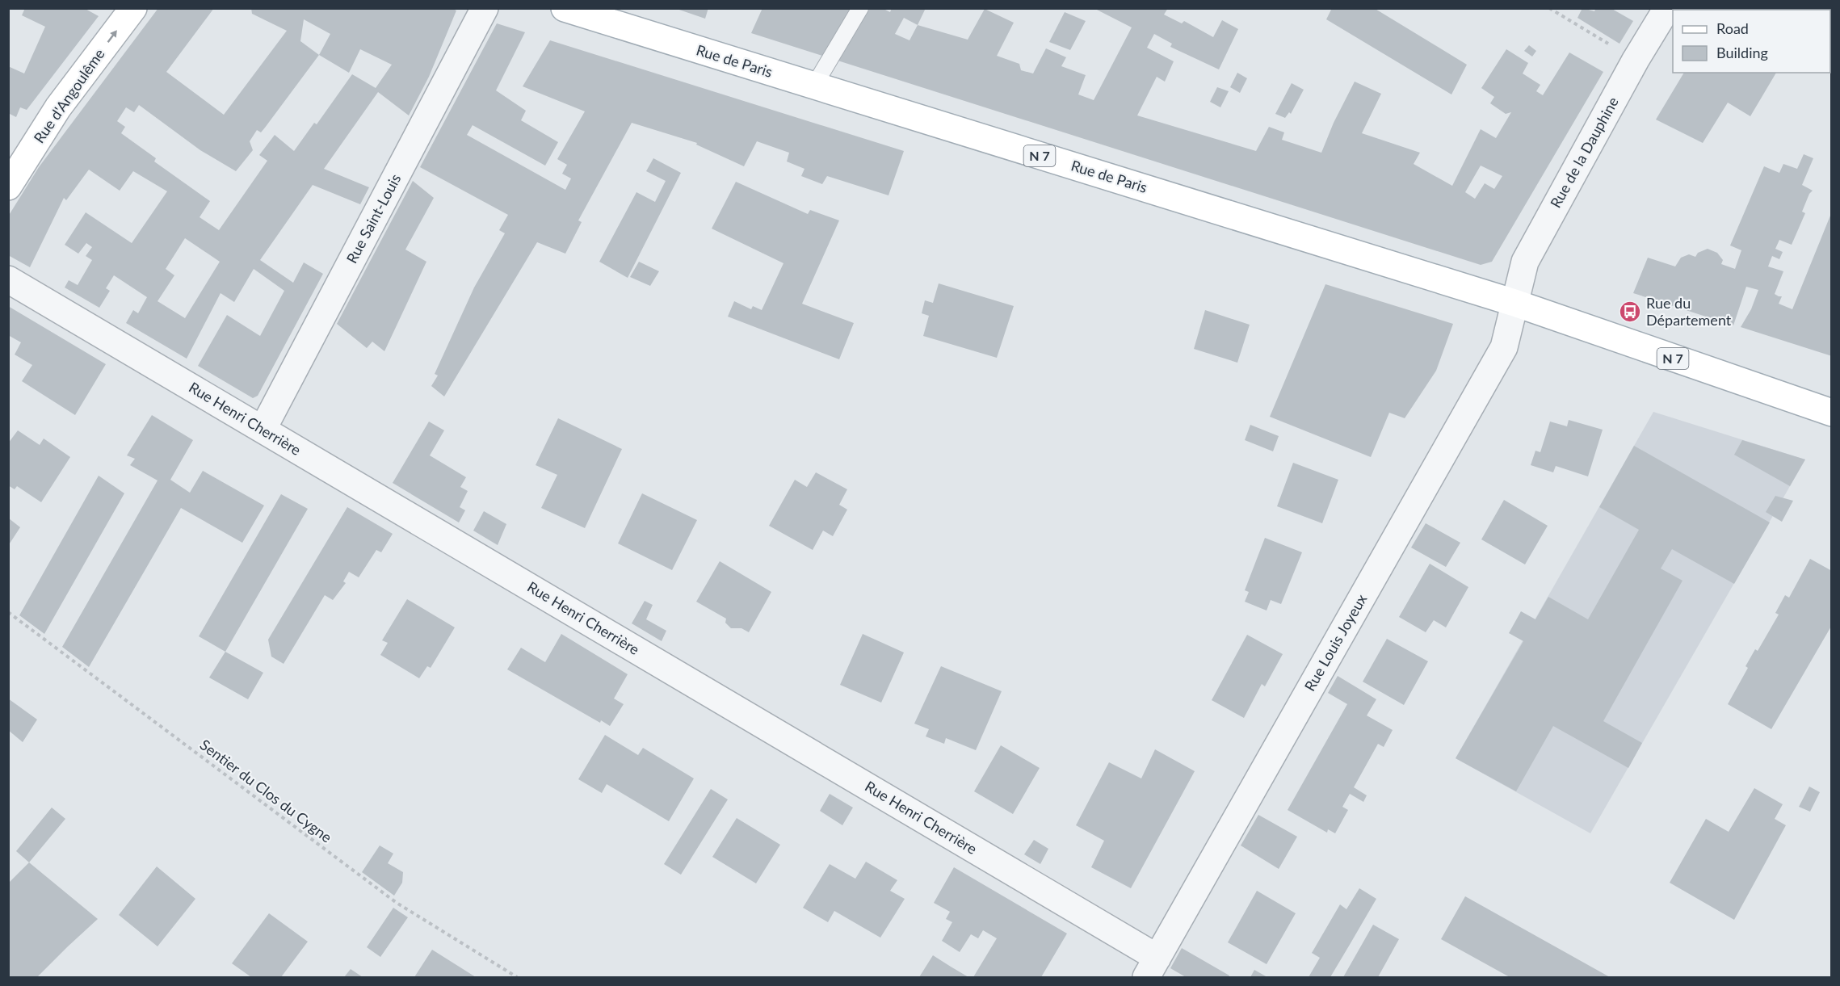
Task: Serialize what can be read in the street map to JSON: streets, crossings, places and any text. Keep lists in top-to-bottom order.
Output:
{
  "streets": {
    "main road": ["Rue de Paris", "Rue d'Angoulême", "N 7"],
    "street": [
      "Rue de la Dauphine",
      "Rue Saint-Louis",
      "Rue Henri Cherrière",
      "Rue Louis Joyeux"
    ],
    "path": ["Sentier du Clos du Cygne"]
  },
  "crossings": [
    ["Rue de Paris", "Rue de la Dauphine"],
    ["Rue de Paris", "N 7"],
    ["Rue de Paris", "Rue Louis Joyeux"],
    ["Rue de la Dauphine", "N 7"],
    ["Rue de la Dauphine", "Rue Louis Joyeux"],
    ["N 7", "Rue Louis Joyeux"],
    ["Rue Saint-Louis", "Rue Henri Cherrière"],
    ["Rue Henri Cherrière", "Rue Louis Joyeux"]
  ],
  "one_way": ["Rue d'Angoulême"],
  "places": {
    "bus stop": ["Rue du Département"]
  },
  "legend": ["Road", "Building"]
}
